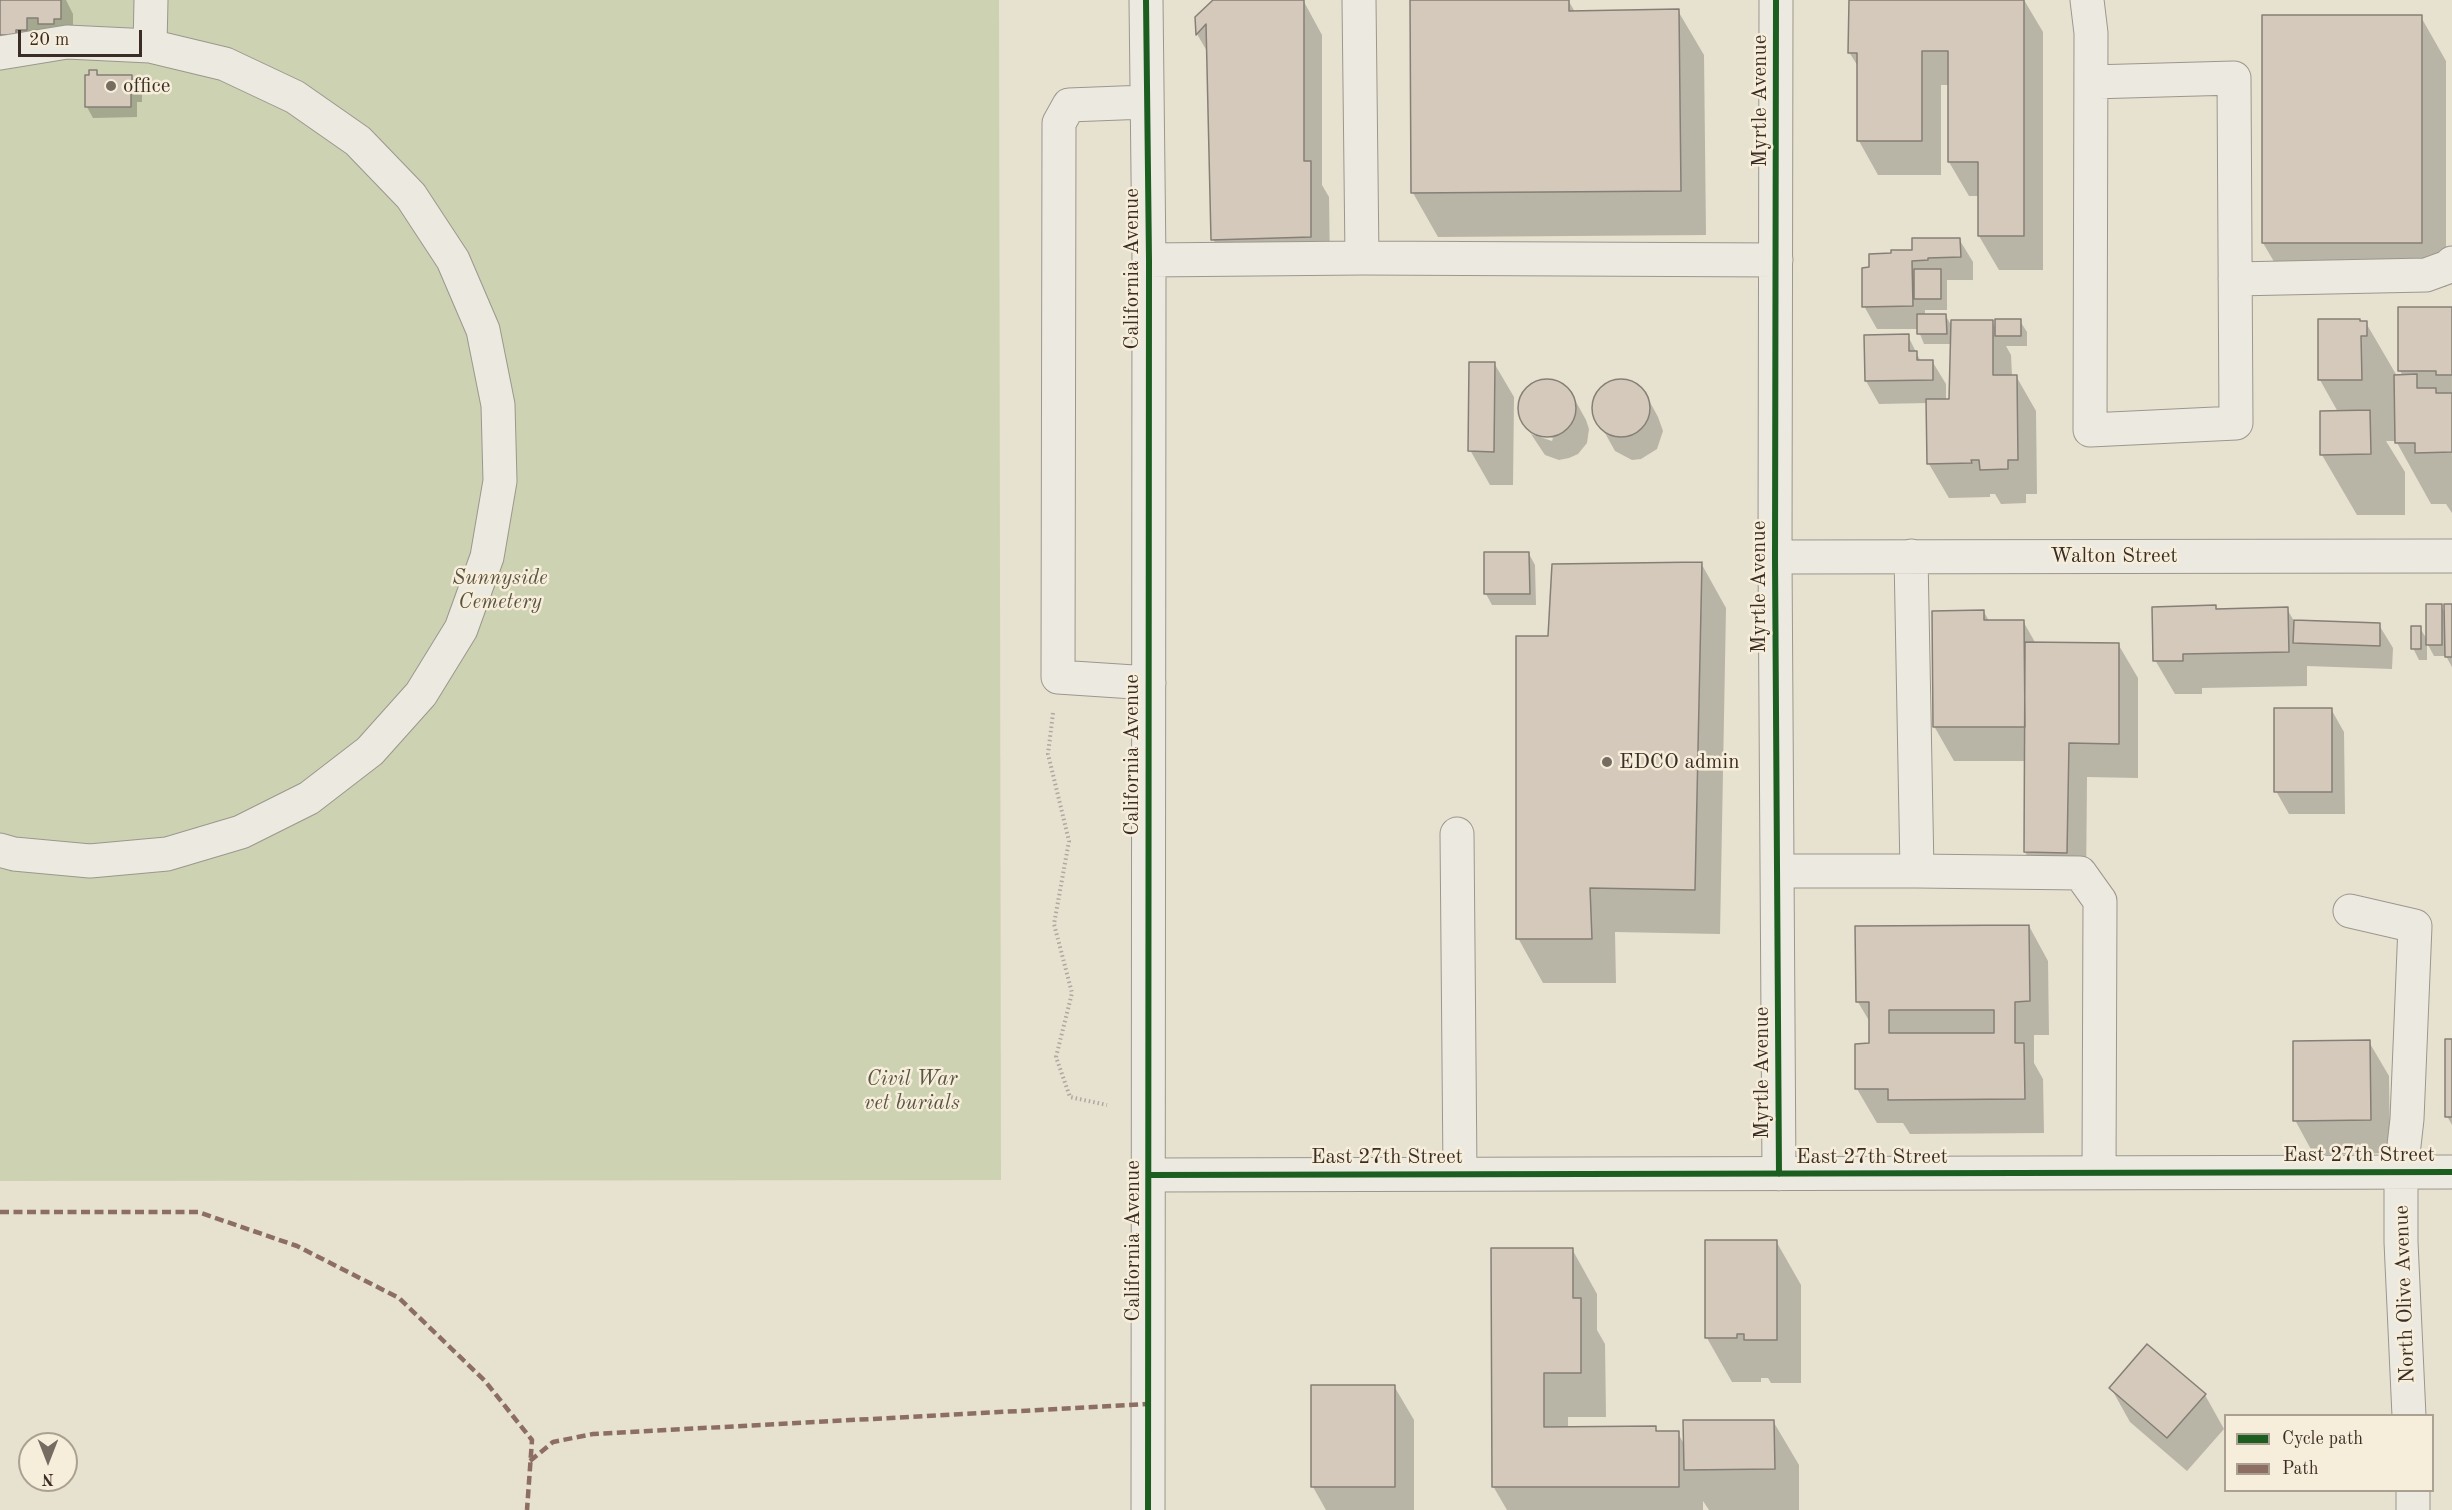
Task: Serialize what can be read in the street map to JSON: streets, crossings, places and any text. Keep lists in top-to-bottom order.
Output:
{
  "streets": {
    "street": [
      "Myrtle Avenue",
      "California Avenue",
      "Walton Street",
      "East 27th Street",
      "North Olive Avenue"
    ]
  },
  "crossings": [
    ["Myrtle Avenue", "Walton Street"],
    ["Myrtle Avenue", "East 27th Street"],
    ["California Avenue", "East 27th Street"],
    ["East 27th Street", "North Olive Avenue"]
  ],
  "parks": ["Sunnyside Cemetery", "Civil War vet burials"],
  "places": ["office", "EDCO admin"],
  "legend": ["Cycle path", "Path"],
  "scale_bar": "20 m",
  "north": "bottom"
}
